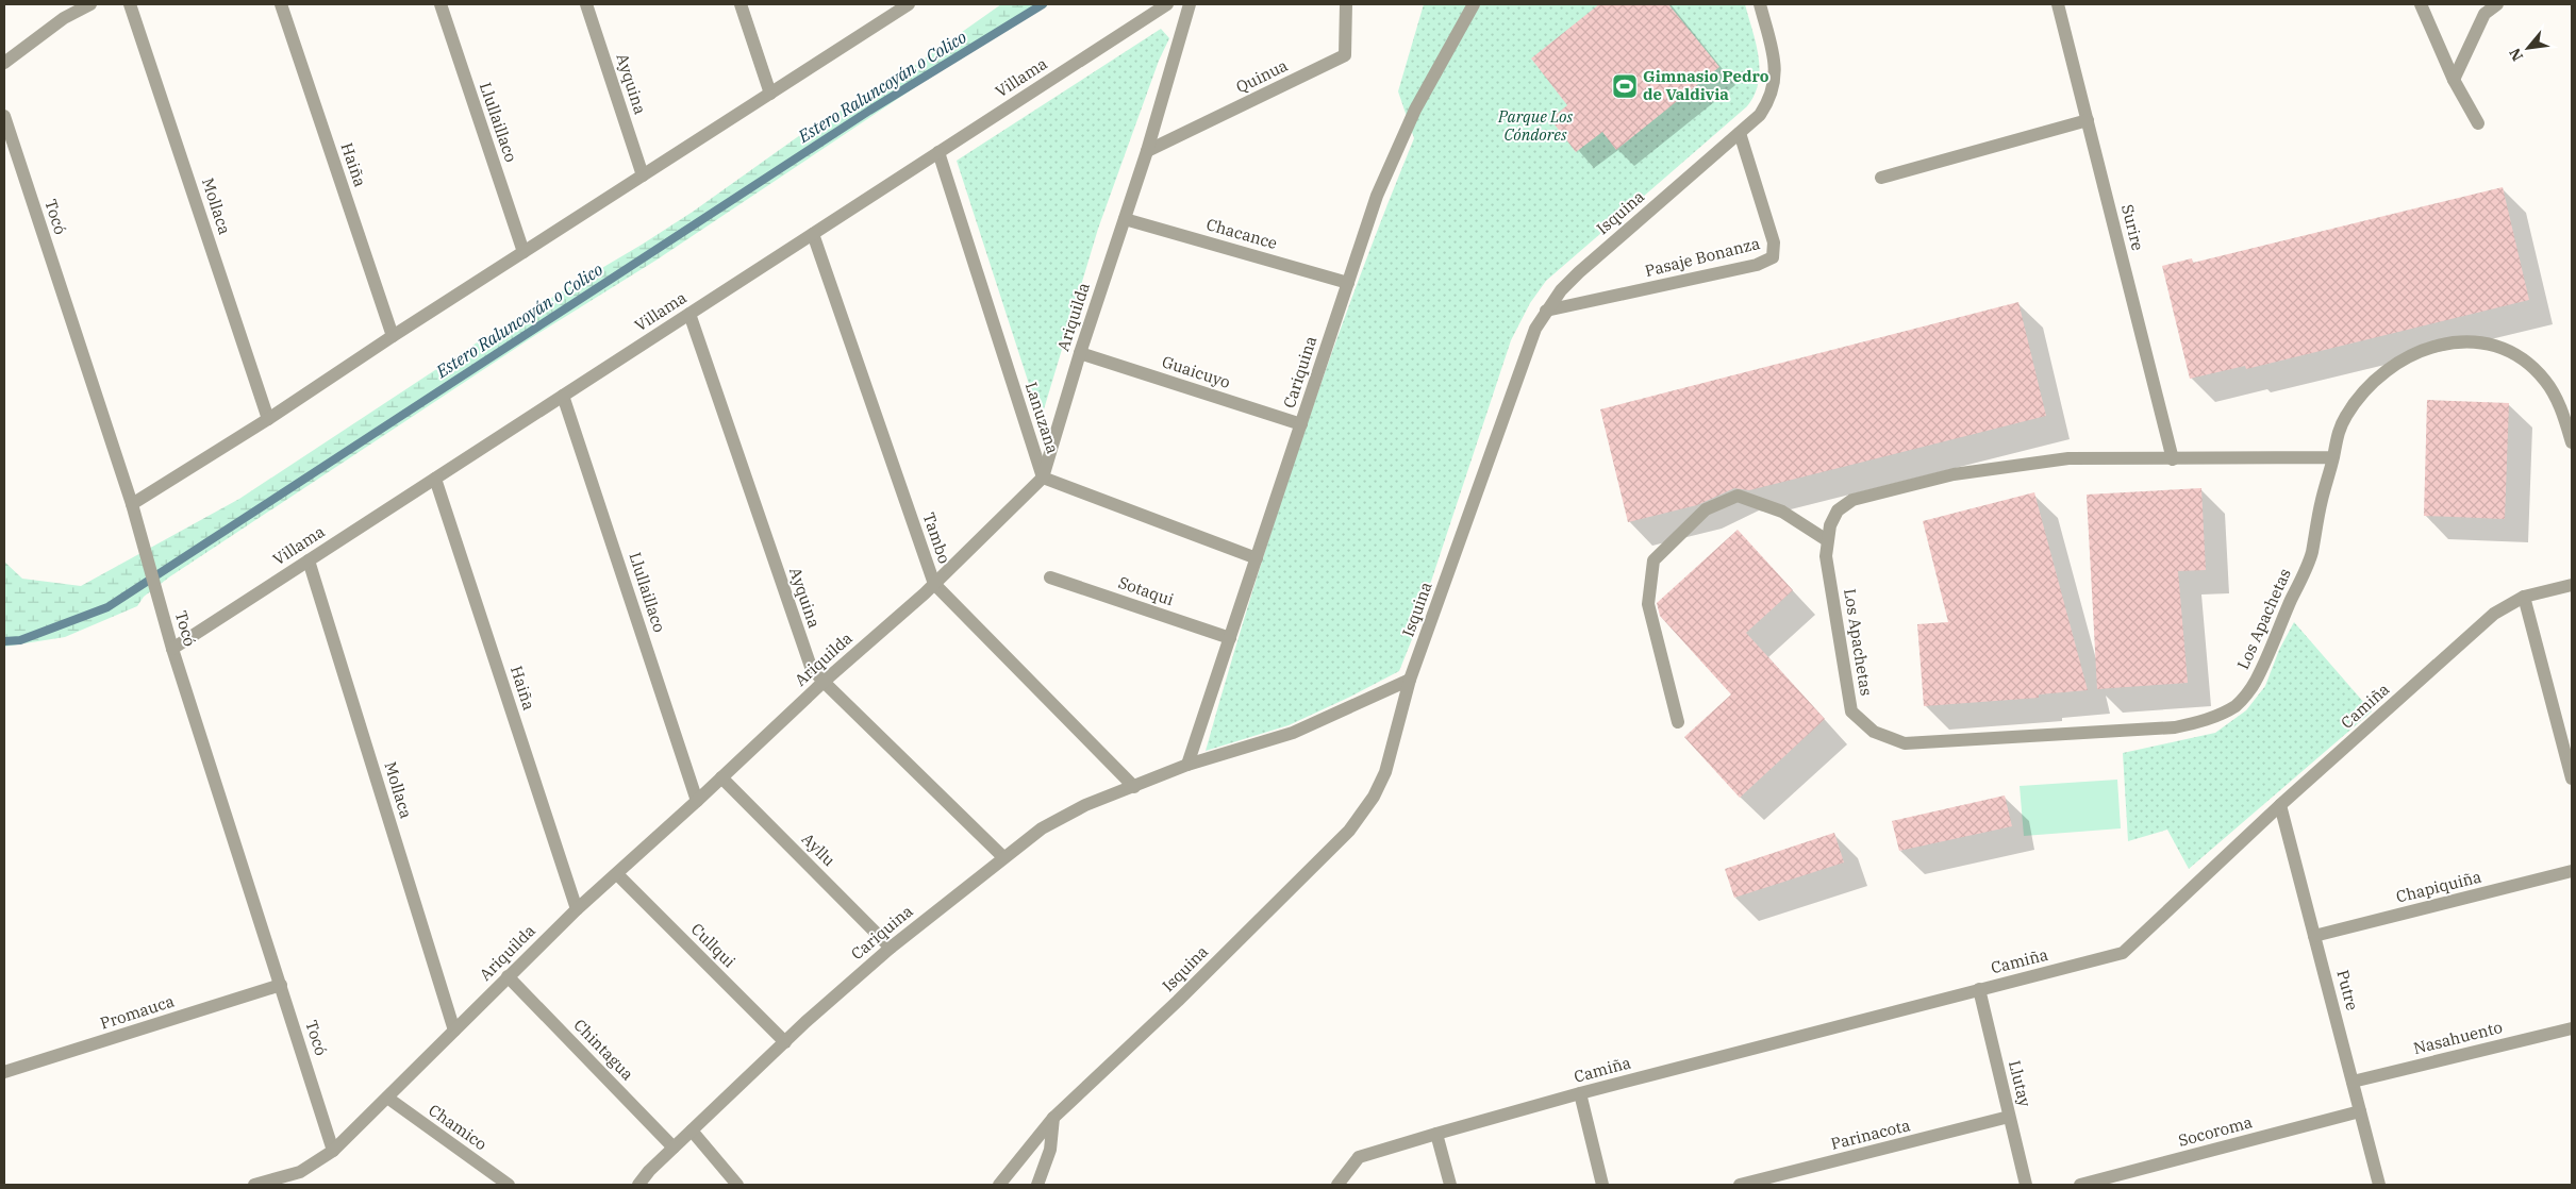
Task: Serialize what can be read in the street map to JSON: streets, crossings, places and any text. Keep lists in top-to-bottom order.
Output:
{
  "streets": {
    "street": [
      "Quinua",
      "Villama",
      "Ayquina",
      "Llullaillaco",
      "Haiña",
      "Mollaca",
      "Isquina",
      "Tocó",
      "Surire",
      "Chacance",
      "Pasaje Bonanza",
      "Ariquilda",
      "Guaicuyo",
      "Cariquina",
      "Lanuzana",
      "Tambo",
      "Sotaqui",
      "Los Apachetas",
      "Camiña",
      "Ayllu",
      "Chapiquiña",
      "Cullqui",
      "Putre",
      "Promauca",
      "Nasahuento",
      "Chintagua",
      "Llutay",
      "Chamico",
      "Socoroma",
      "Parinacota"
    ]
  },
  "crossings": [
    ["Quinua", "Ariquilda"],
    ["Villama", "Ayquina"],
    ["Villama", "Llullaillaco"],
    ["Villama", "Haiña"],
    ["Villama", "Mollaca"],
    ["Villama", "Tocó"],
    ["Villama", "Lanuzana"],
    ["Villama", "Tambo"],
    ["Ayquina", "Ariquilda"],
    ["Ayquina", "Cariquina"],
    ["Llullaillaco", "Ariquilda"],
    ["Haiña", "Ariquilda"],
    ["Mollaca", "Ariquilda"],
    ["Isquina", "Pasaje Bonanza"],
    ["Isquina", "Cariquina"],
    ["Tocó", "Ariquilda"],
    ["Tocó", "Promauca"],
    ["Surire", "Los Apachetas"],
    ["Chacance", "Ariquilda"],
    ["Chacance", "Cariquina"],
    ["Ariquilda", "Guaicuyo"],
    ["Ariquilda", "Lanuzana"],
    ["Ariquilda", "Tambo"],
    ["Ariquilda", "Ayllu"],
    ["Ariquilda", "Cullqui"],
    ["Ariquilda", "Chintagua"],
    ["Ariquilda", "Chamico"],
    ["Guaicuyo", "Cariquina"],
    ["Cariquina", "Lanuzana"],
    ["Cariquina", "Tambo"],
    ["Cariquina", "Sotaqui"],
    ["Cariquina", "Ayllu"],
    ["Cariquina", "Cullqui"],
    ["Cariquina", "Chintagua"],
    ["Camiña", "Putre"],
    ["Camiña", "Llutay"],
    ["Chapiquiña", "Putre"],
    ["Putre", "Nasahuento"],
    ["Putre", "Socoroma"],
    ["Llutay", "Parinacota"]
  ],
  "water": ["Estero Raluncoyán o Colico"],
  "parks": ["Parque Los Cóndores"],
  "places": {
    "sports": ["Gimnasio Pedro de Valdivia"]
  },
  "north": "bottom left"
}
